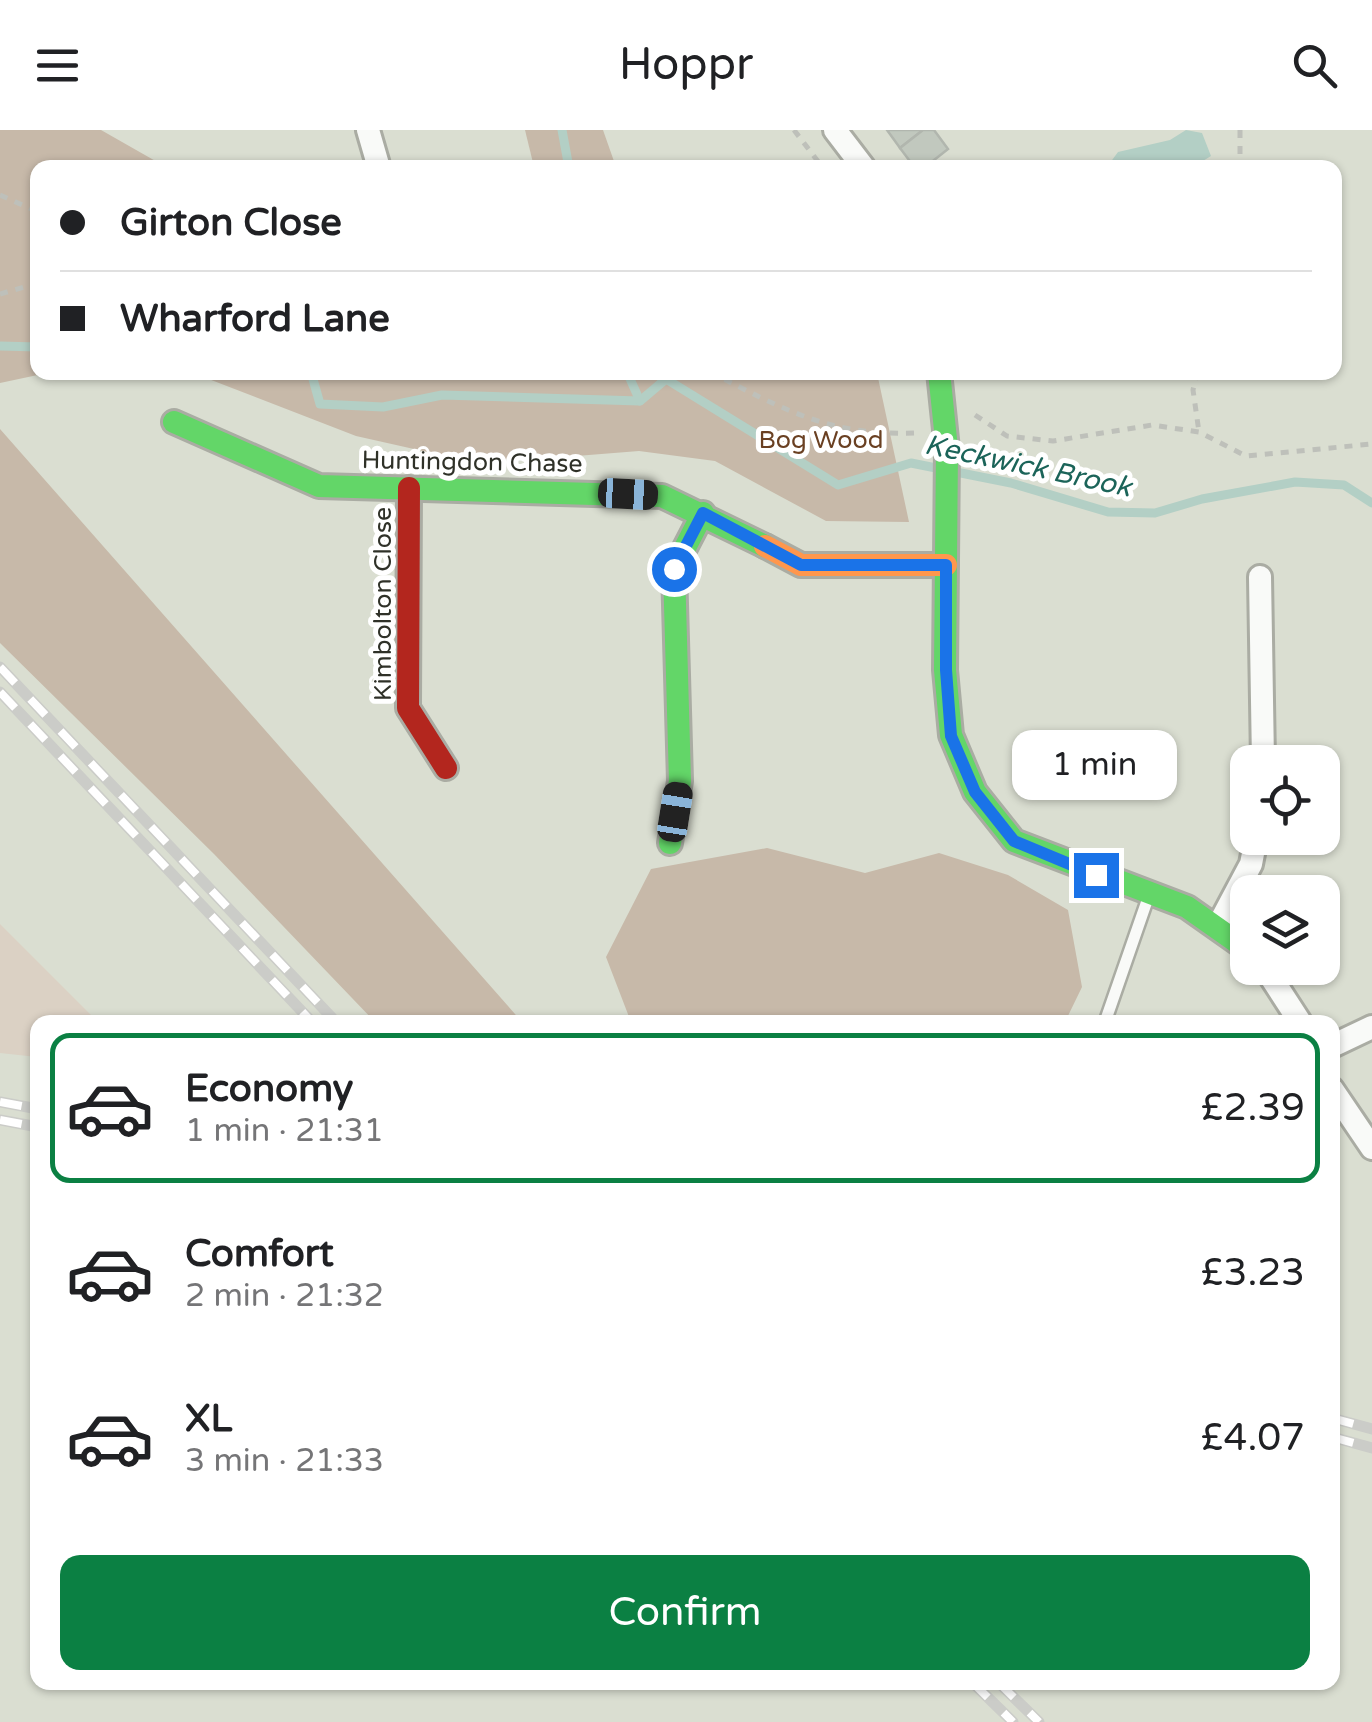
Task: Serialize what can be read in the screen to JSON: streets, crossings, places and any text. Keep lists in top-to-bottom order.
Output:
{
  "streets": {
    "street": ["Huntingdon Chase", "Kimbolton Close"]
  },
  "crossings": [
    ["Huntingdon Chase", "Kimbolton Close"]
  ],
  "water": ["Keckwick Brook"],
  "parks": ["Bog Wood"],
  "page": {
    "header": "Hoppr",
    "banner": ["Girton Close", "Wharford Lane"],
    "bubble": "1 min",
    "list": [
      {
        "name": "Economy",
        "note": "1 min · 21:31",
        "value": "£2.39"
      },
      {
        "name": "Comfort",
        "note": "2 min · 21:32",
        "value": "£3.23"
      },
      {
        "name": "XL",
        "note": "3 min · 21:33",
        "value": "£4.07"
      }
    ],
    "buttons": "Confirm"
  }
}
